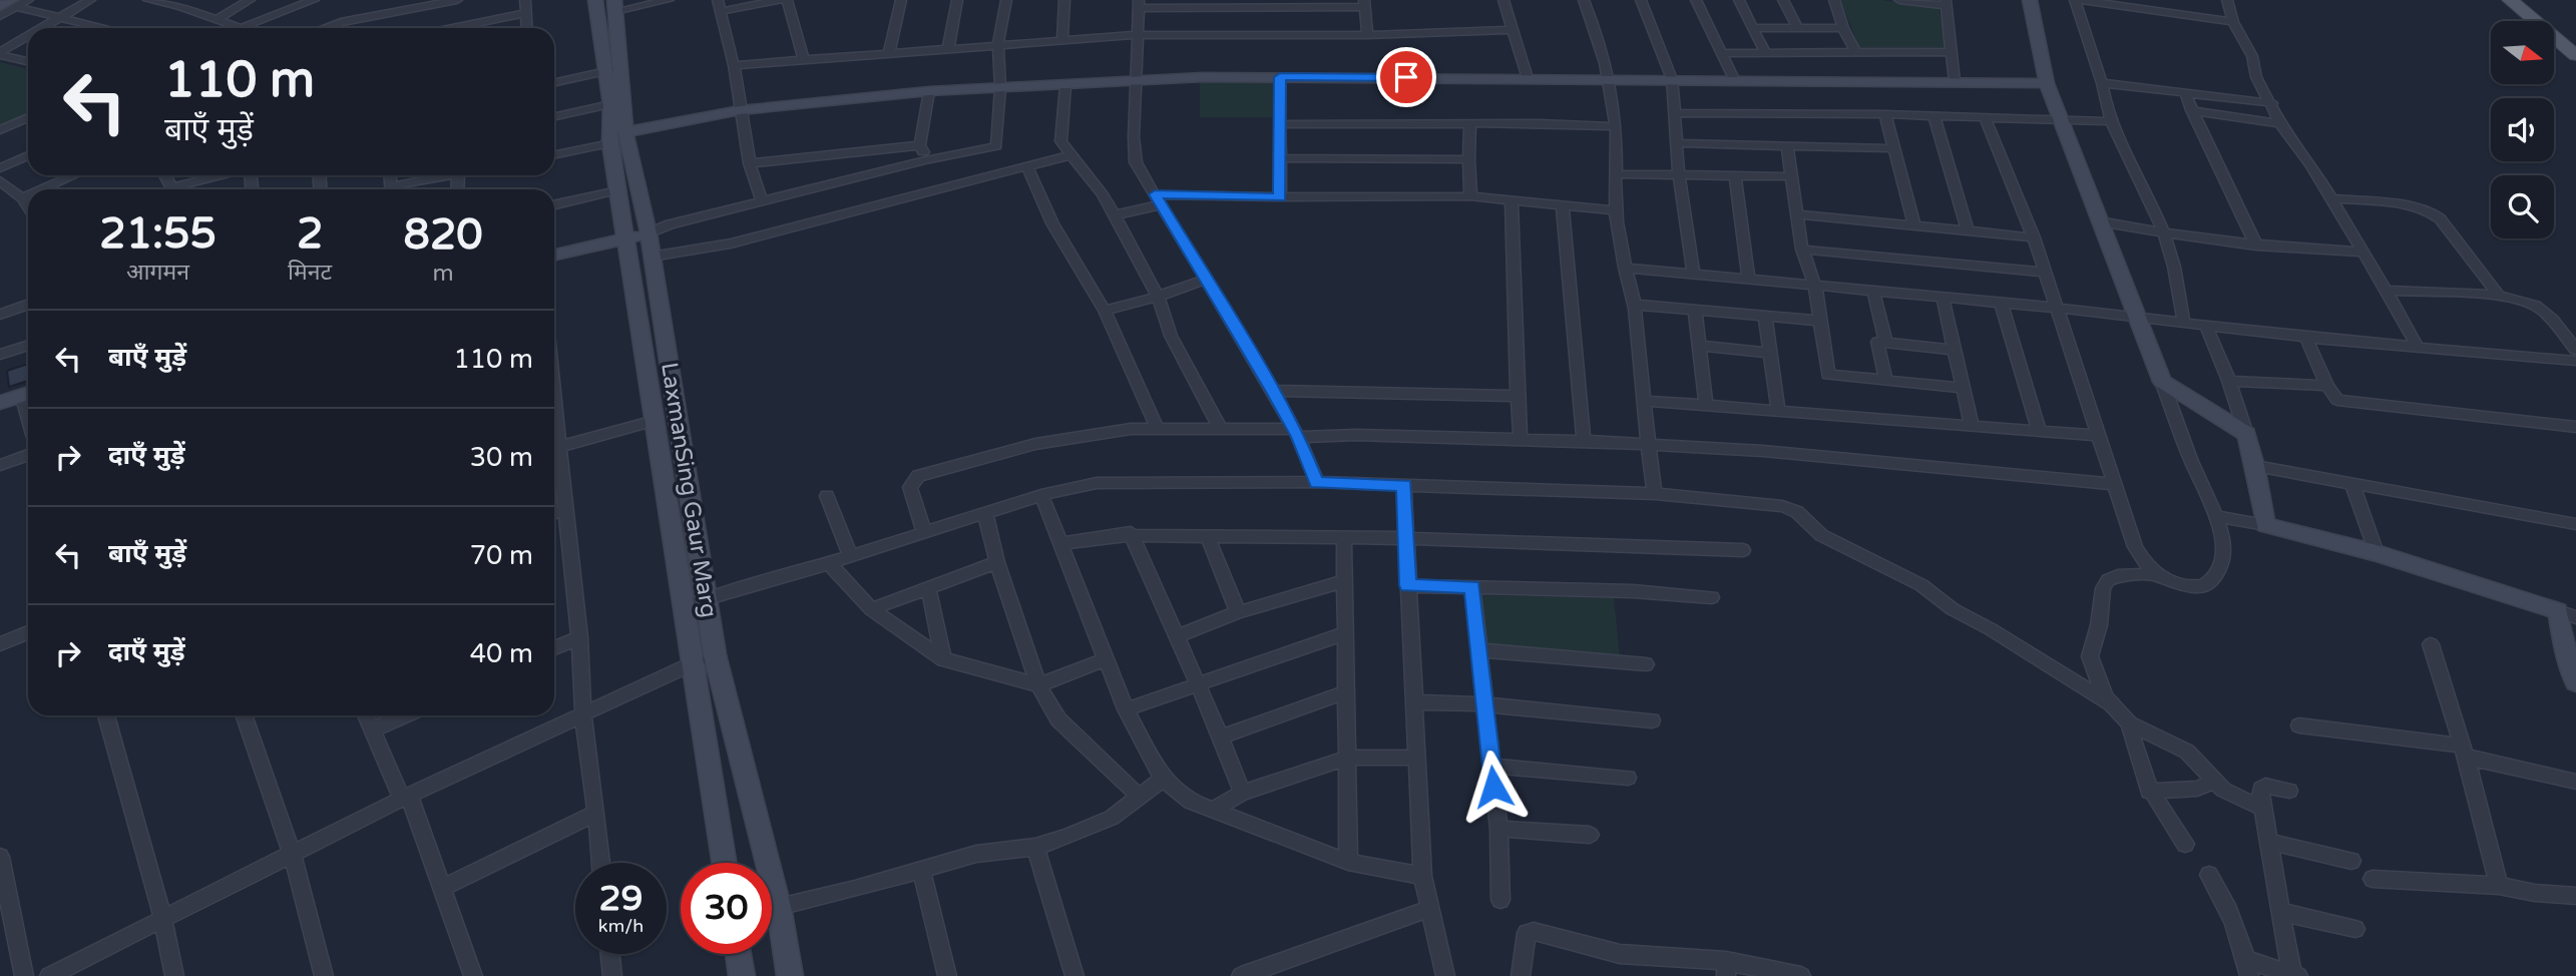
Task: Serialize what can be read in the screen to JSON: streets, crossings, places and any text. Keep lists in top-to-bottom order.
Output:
{
  "streets": {
    "street": ["LaxmanSing Gaur Marg"]
  },
  "north": "right",
  "page": {
    "turn": ["110 m", "बाएँ मुड़ें"],
    "eta": [
      "21:55",
      "आगमन",
      "2",
      "मिनट",
      "820",
      "m"
    ],
    "list": [
      {
        "name": "बाएँ मुड़ें",
        "value": "110 m"
      },
      {
        "name": "दाएँ मुड़ें",
        "value": "30 m"
      },
      {
        "name": "बाएँ मुड़ें",
        "value": "70 m"
      },
      {
        "name": "दाएँ मुड़ें",
        "value": "40 m"
      }
    ],
    "speed": "29 km/h",
    "limit": "30"
  }
}
